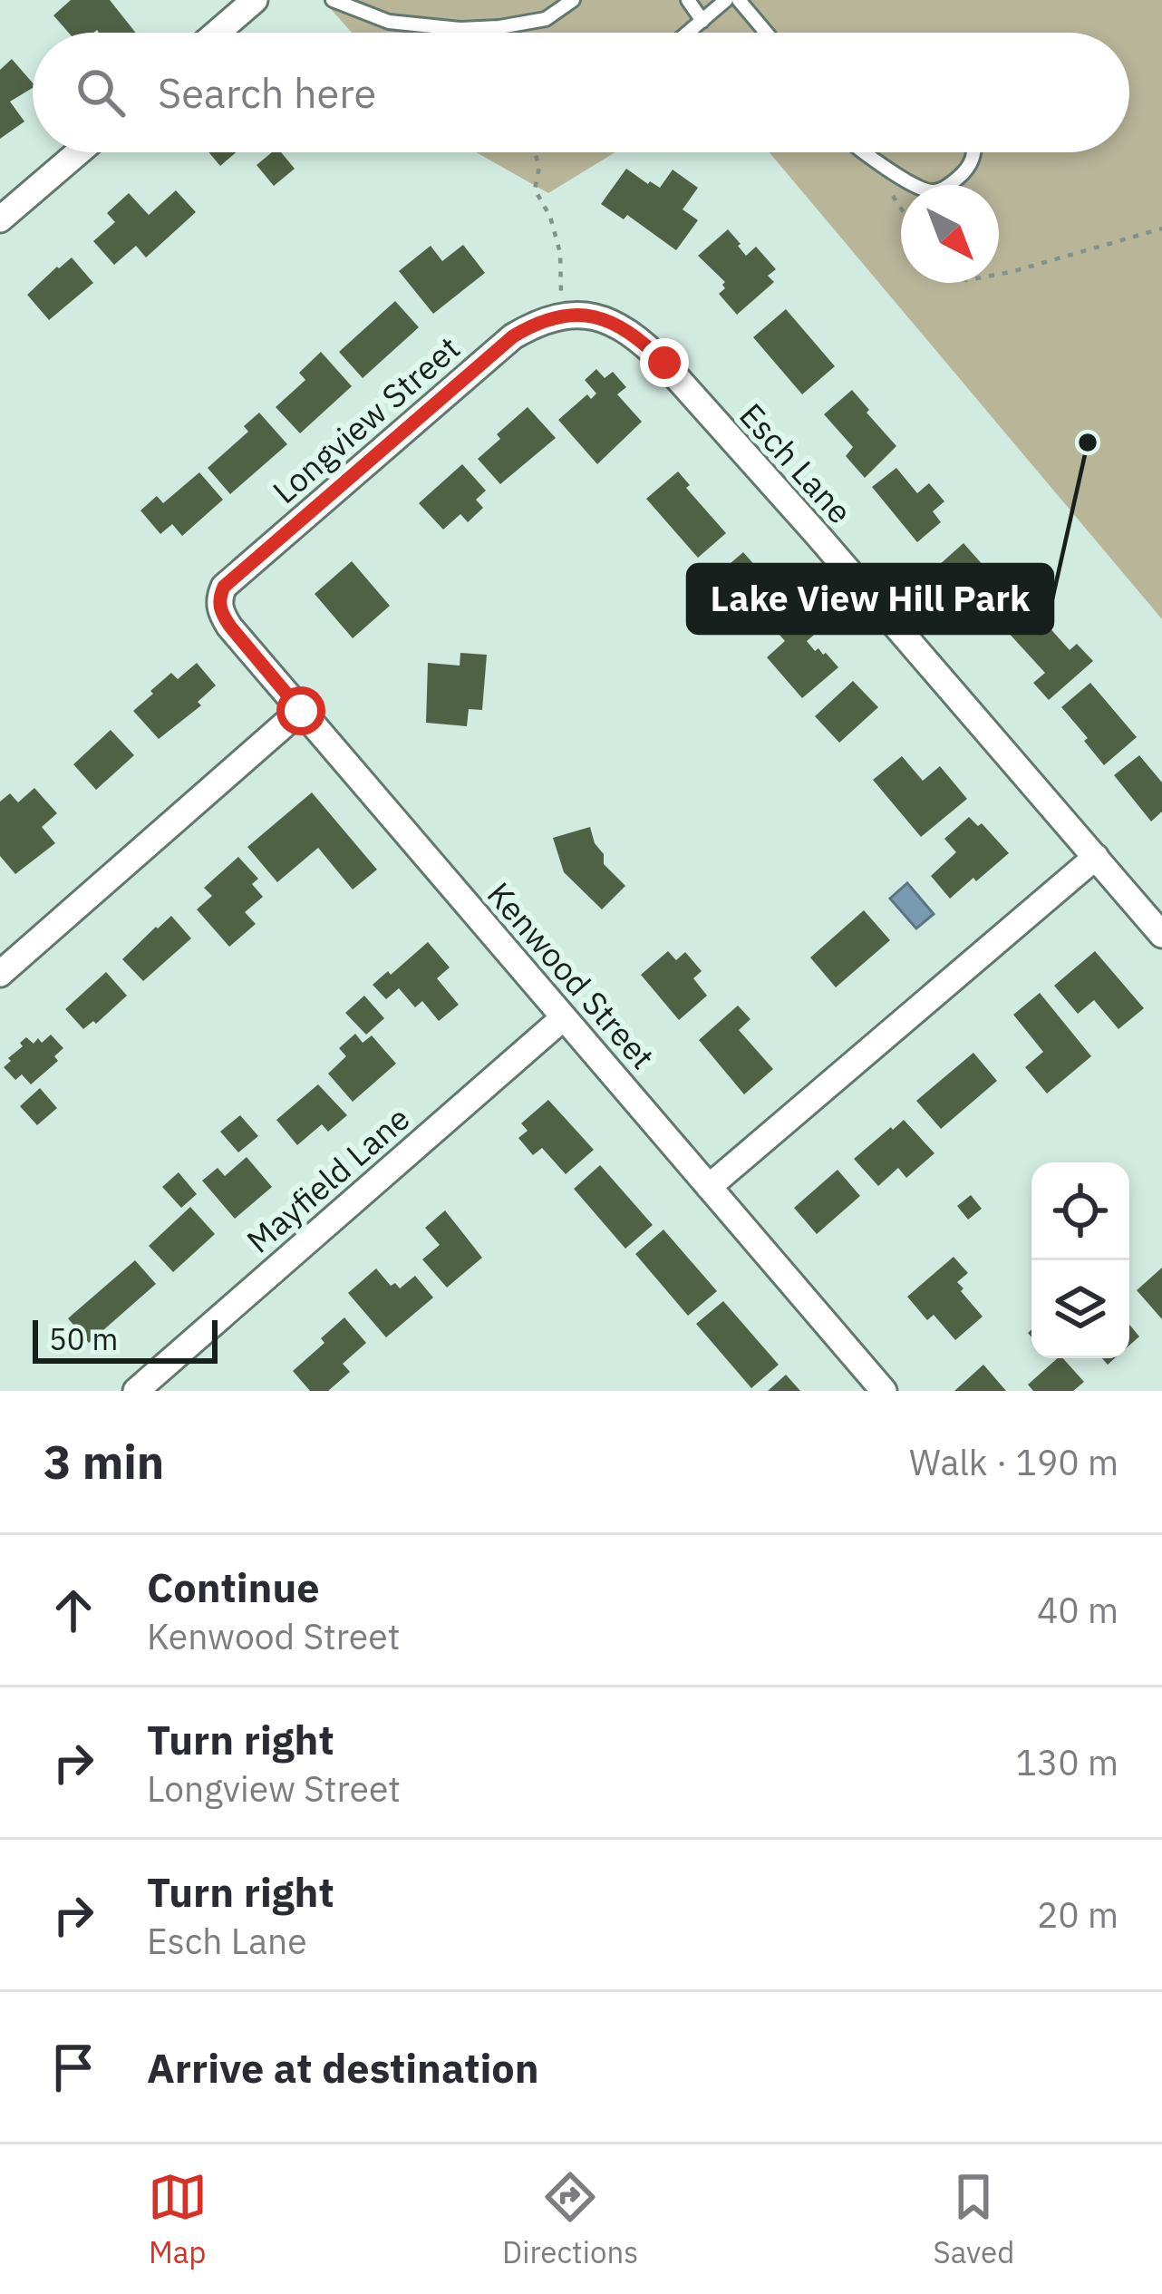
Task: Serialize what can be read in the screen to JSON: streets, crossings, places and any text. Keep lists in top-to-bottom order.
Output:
{
  "streets": {
    "street": [
      "Longview Street",
      "Esch Lane",
      "Kenwood Street",
      "Mayfield Lane"
    ]
  },
  "crossings": [
    ["Longview Street", "Esch Lane"],
    ["Longview Street", "Kenwood Street"],
    ["Kenwood Street", "Mayfield Lane"]
  ],
  "places": ["Lake View Hill Park"],
  "scale_bar": "50 m",
  "north": "bottom right",
  "page": {
    "search": "Search here",
    "scale": "50 m",
    "heading": ["3 min", "Walk · 190 m"],
    "list": [
      ["Continue", "Kenwood Street", "40 m"],
      ["Turn right", "Longview Street", "130 m"],
      ["Turn right", "Esch Lane", "20 m"],
      "Arrive at destination"
    ],
    "nav": ["Map", "Directions", "Saved"]
  }
}
